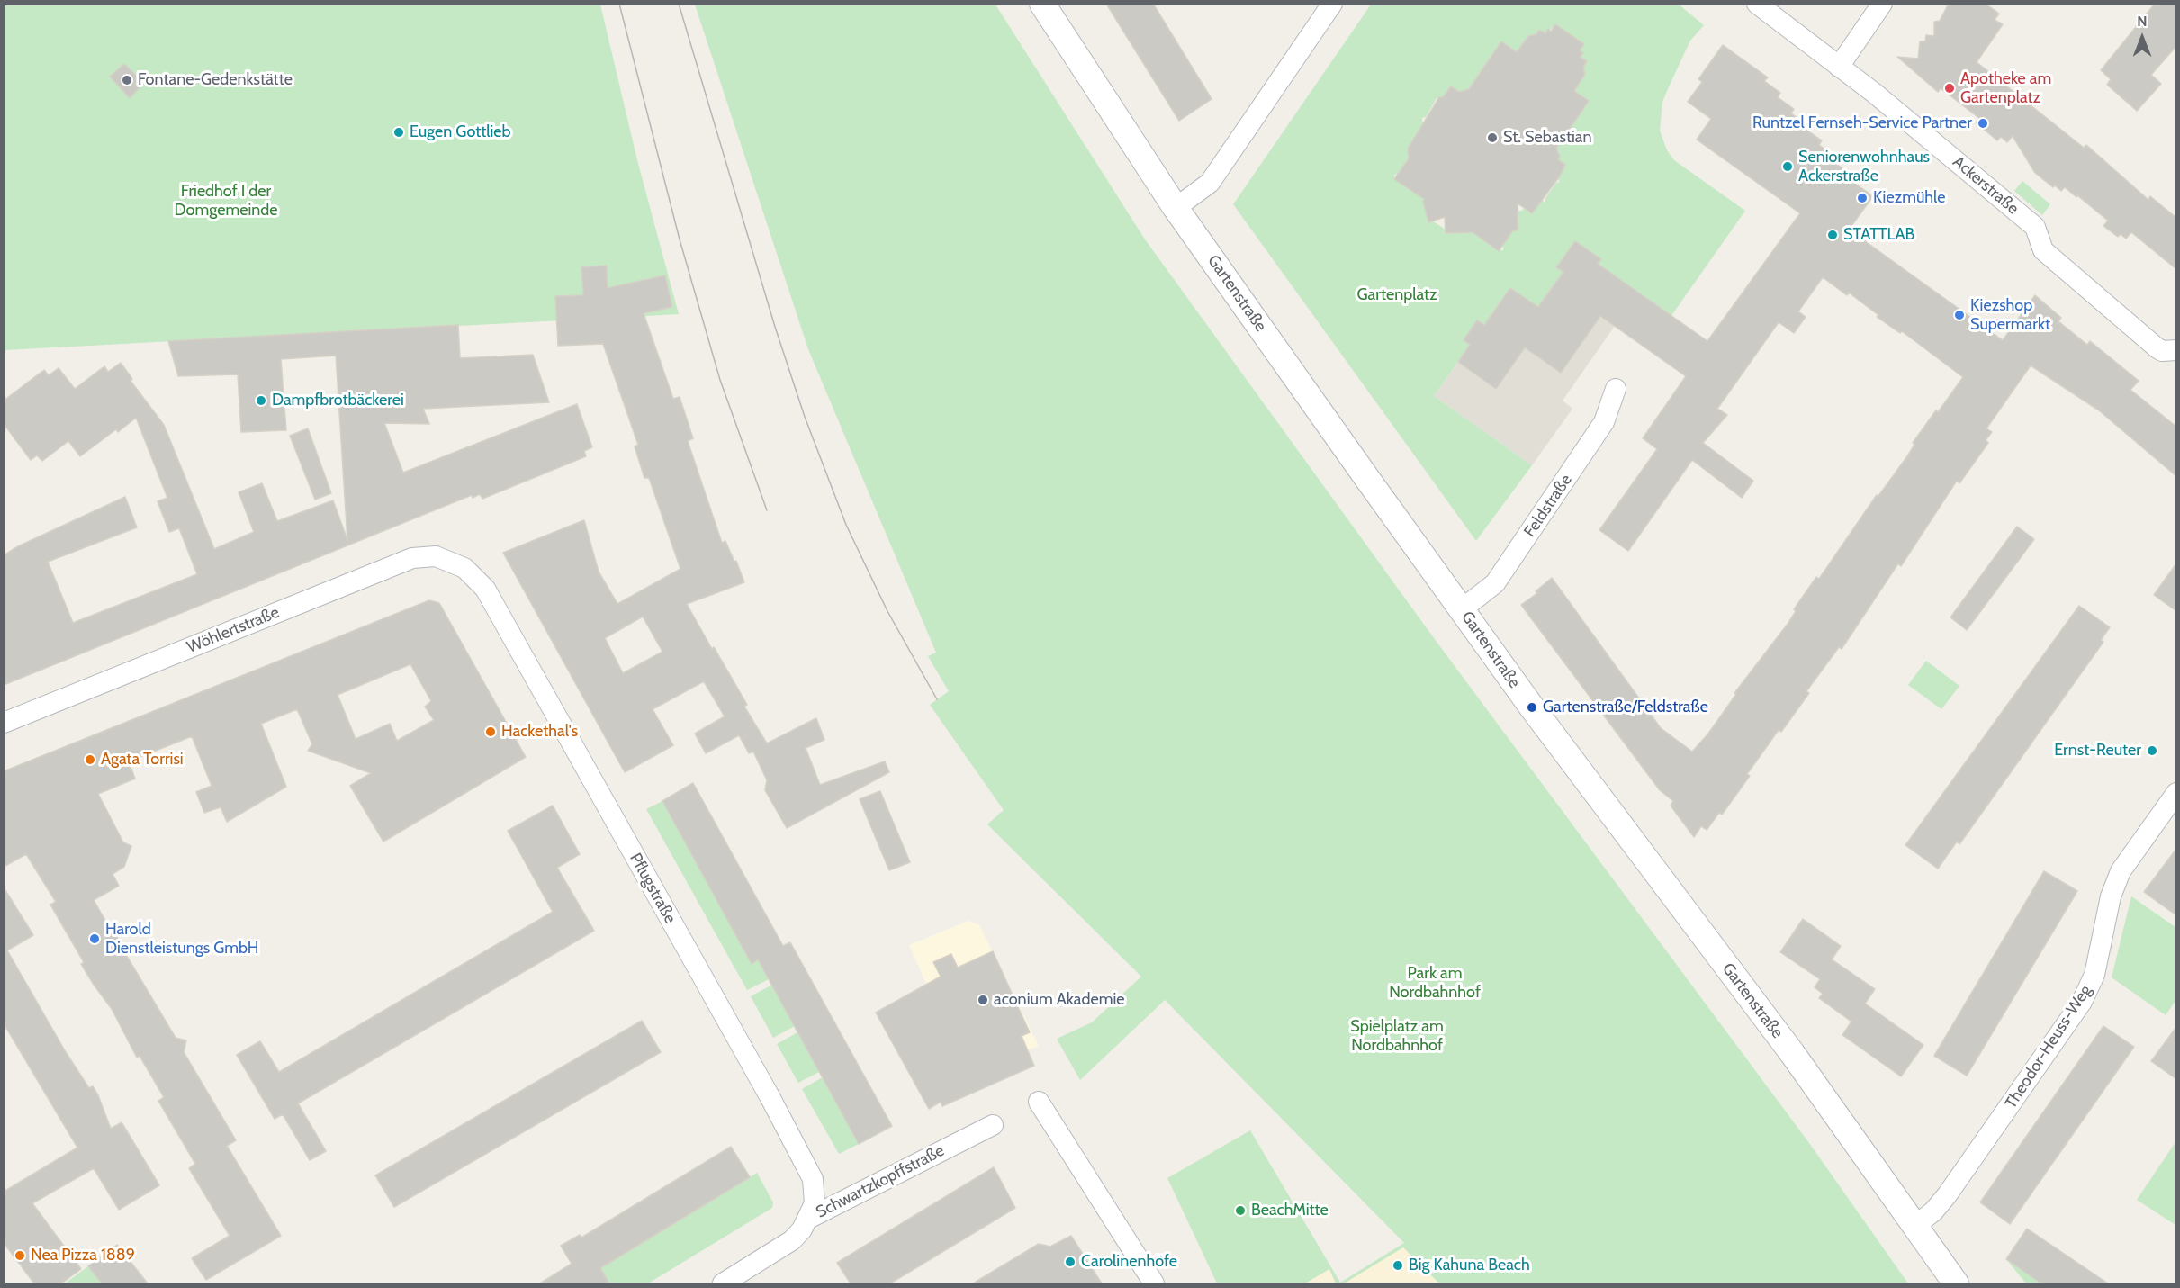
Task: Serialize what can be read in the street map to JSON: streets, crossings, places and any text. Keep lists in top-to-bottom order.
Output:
{
  "streets": {
    "street": [
      "Ackerstraße",
      "Gartenstraße",
      "Feldstraße",
      "Wöhlertstraße",
      "Pflugstraße",
      "Theodor-Heuss-Weg",
      "Schwartzkopffstraße"
    ]
  },
  "crossings": [
    ["Gartenstraße", "Feldstraße"],
    ["Gartenstraße", "Theodor-Heuss-Weg"],
    ["Wöhlertstraße", "Pflugstraße"],
    ["Pflugstraße", "Schwartzkopffstraße"]
  ],
  "parks": [
    "Friedhof I der Domgemeinde",
    "Gartenplatz",
    "Park am Nordbahnhof",
    "Spielplatz am Nordbahnhof"
  ],
  "places": [
    "Fontane-Gedenkstätte",
    "Apotheke am Gartenplatz",
    "Runtzel Fernseh-Service Partner",
    "Eugen Gottlieb",
    "St. Sebastian",
    "Seniorenwohnhaus Ackerstraße",
    "Kiezmühle",
    "STATTLAB",
    "Kiezshop Supermarkt",
    "Dampfbrotbäckerei",
    "Gartenstraße/Feldstraße",
    "Hackethal's",
    "Ernst-Reuter",
    "Agata Torrisi",
    "Harold Dienstleistungs GmbH",
    "aconium Akademie",
    "BeachMitte",
    "Nea Pizza 1889",
    "Carolinenhöfe",
    "Big Kahuna Beach"
  ],
  "north": "top"
}
